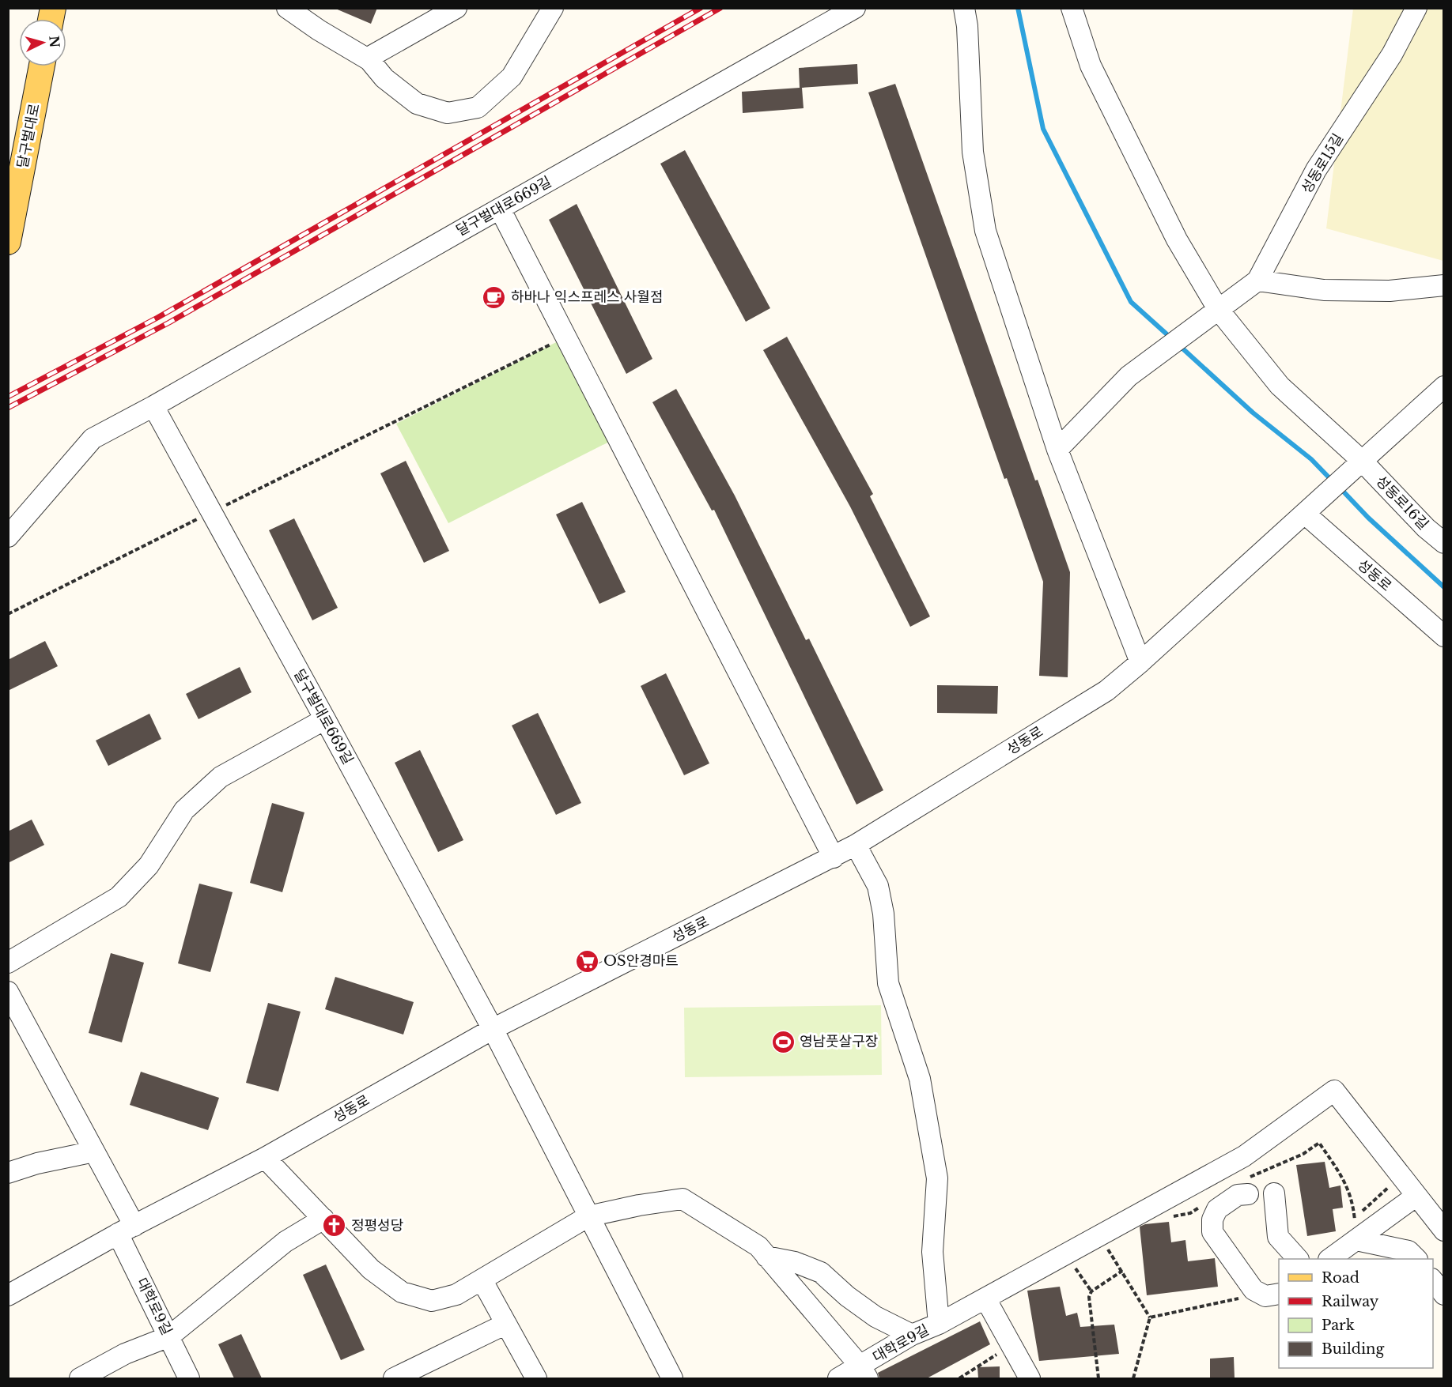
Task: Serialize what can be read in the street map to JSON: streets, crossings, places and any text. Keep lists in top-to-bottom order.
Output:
{
  "streets": {
    "main road": ["달구벌대로"],
    "street": [
      "성동로15길",
      "달구벌대로669길",
      "성동로16길",
      "성동로",
      "대학로9길"
    ]
  },
  "crossings": [
    ["성동로15길", "성동로16길"],
    ["달구벌대로669길", "성동로"],
    ["성동로", "대학로9길"]
  ],
  "places": {
    "cafe": ["하바나 익스프레스 사월점"],
    "supermarket": ["OS안경마트"],
    "sports": ["영남풋살구장"],
    "church": ["정평성당"]
  },
  "legend": [
    "Road",
    "Railway",
    "Park",
    "Building"
  ],
  "north": "right"
}
